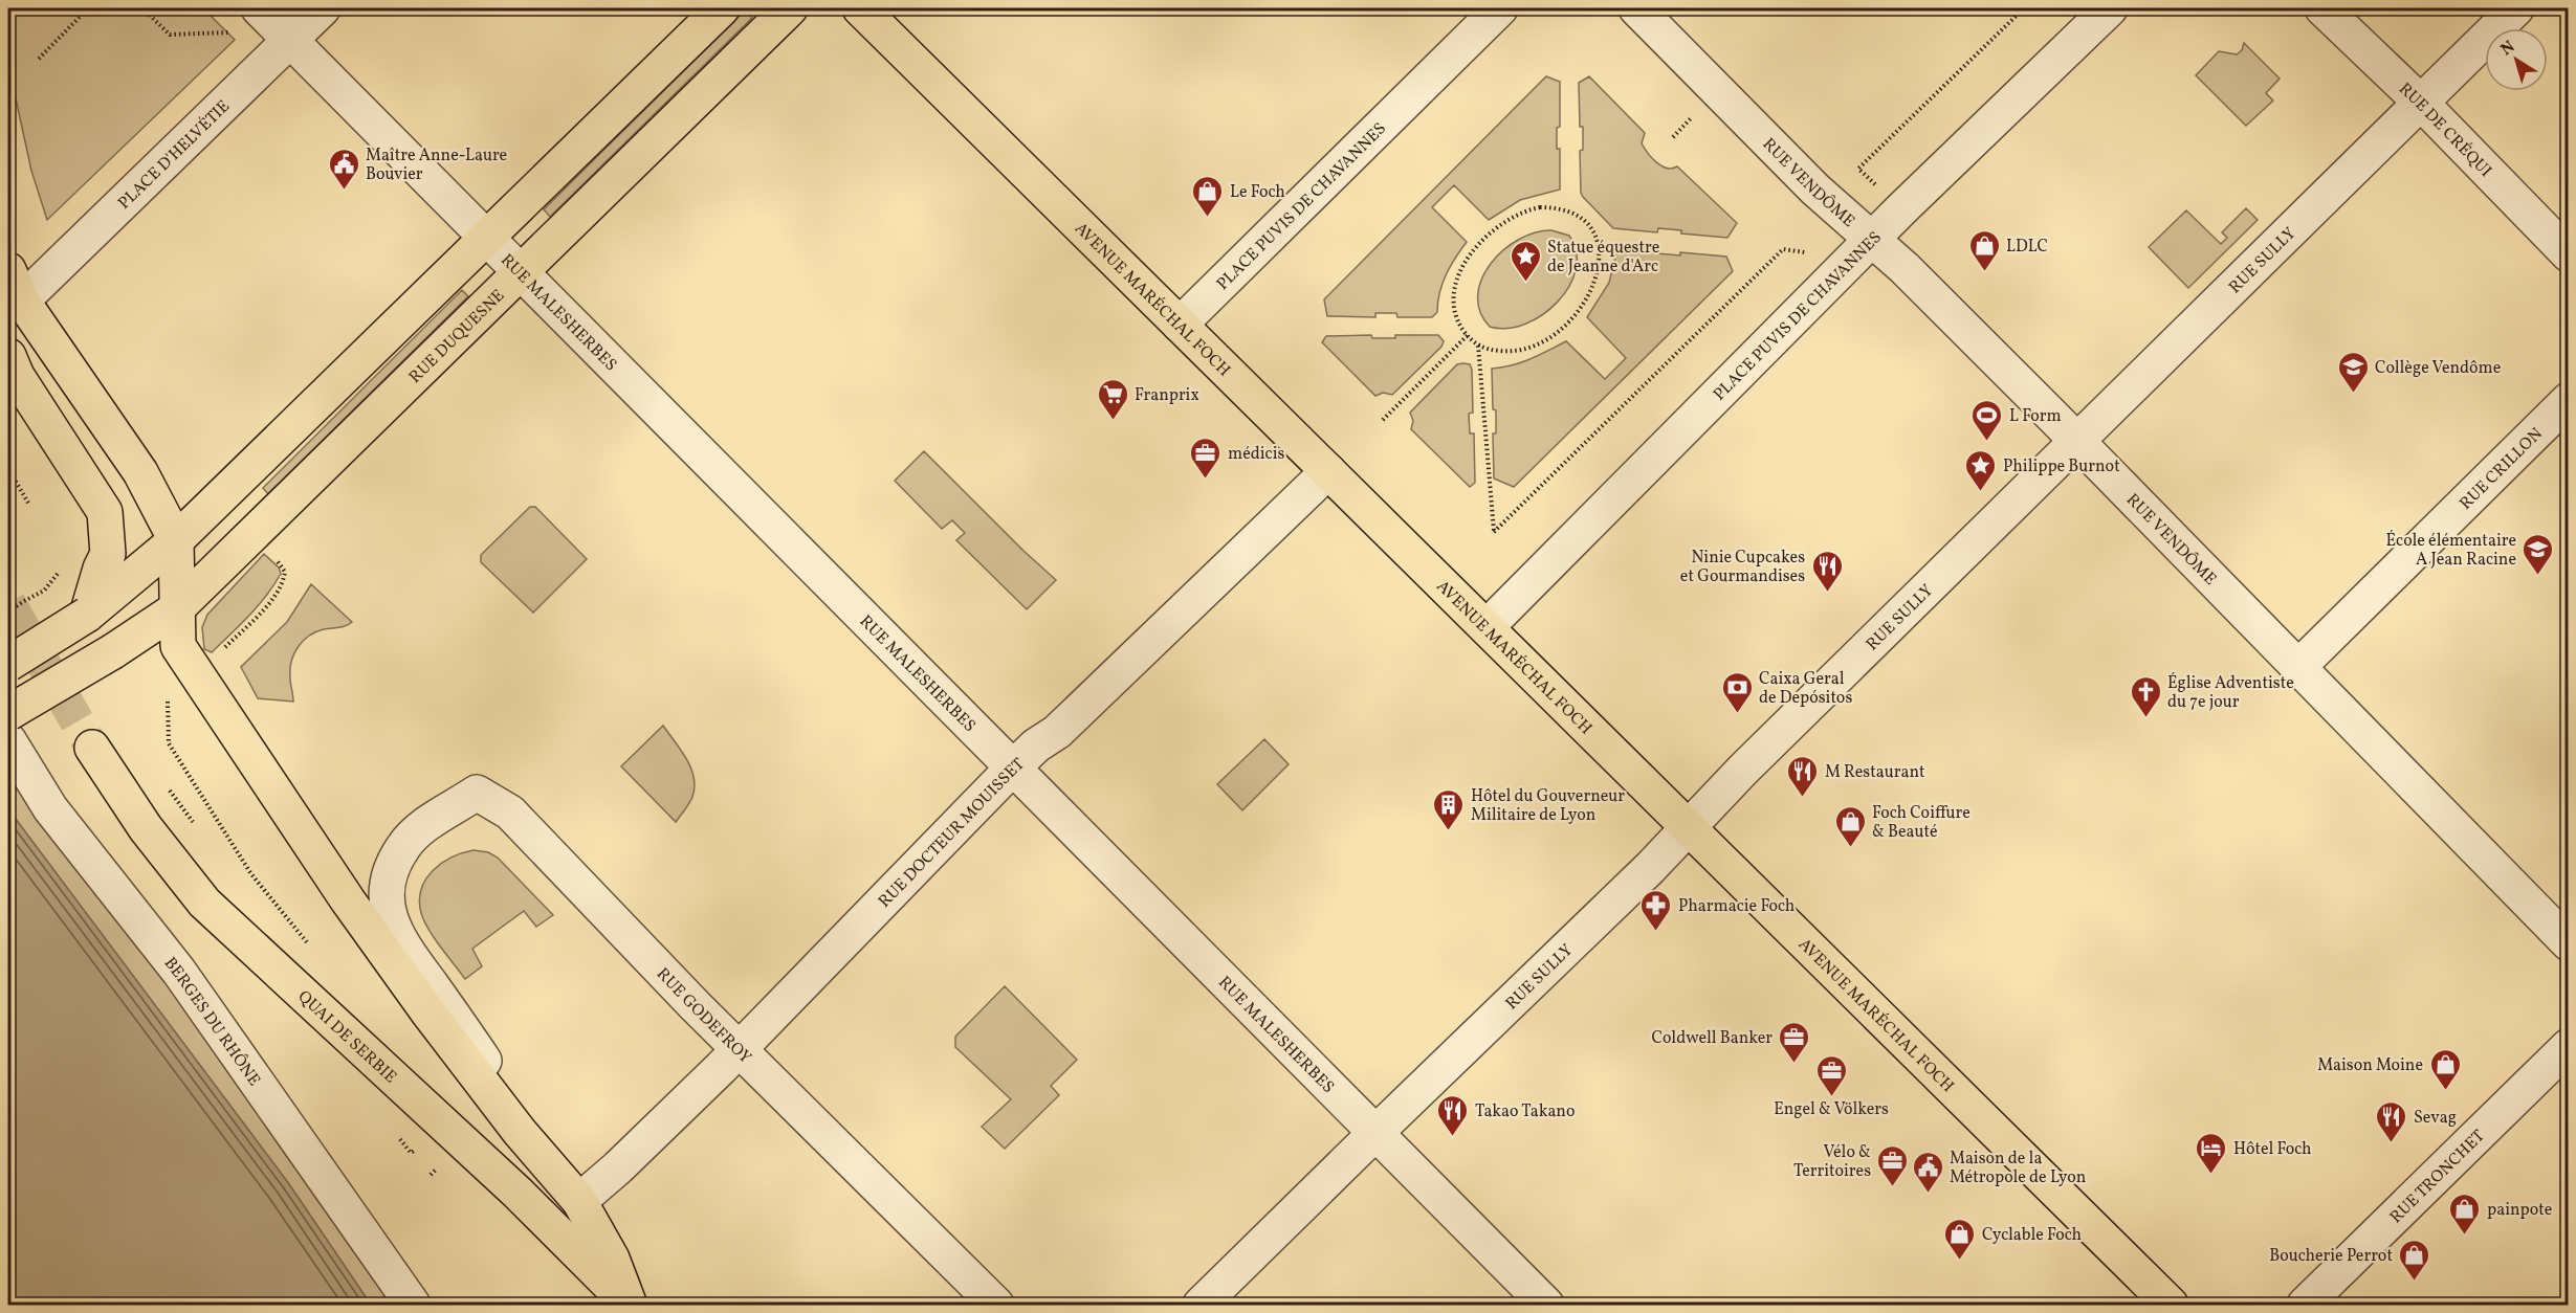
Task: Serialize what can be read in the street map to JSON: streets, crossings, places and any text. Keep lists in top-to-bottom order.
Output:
{
  "streets": {
    "main road": ["AVENUE MARÉCHAL FOCH", "RUE DUQUESNE", "QUAI DE SERBIE"],
    "street": [
      "RUE DE CRÉQUI",
      "PLACE D'HELVÉTIE",
      "RUE VENDÔME",
      "PLACE PUVIS DE CHAVANNES",
      "RUE SULLY",
      "RUE MALESHERBES",
      "RUE CRILLON",
      "RUE DOCTEUR MOUISSET",
      "RUE GODEFROY",
      "BERGES DU RHÔNE",
      "RUE TRONCHET"
    ]
  },
  "crossings": [
    ["RUE DE CRÉQUI", "RUE SULLY"],
    ["PLACE D'HELVÉTIE", "RUE MALESHERBES"],
    ["RUE VENDÔME", "PLACE PUVIS DE CHAVANNES"],
    ["RUE VENDÔME", "RUE SULLY"],
    ["RUE VENDÔME", "RUE CRILLON"],
    ["PLACE PUVIS DE CHAVANNES", "AVENUE MARÉCHAL FOCH"],
    ["RUE SULLY", "AVENUE MARÉCHAL FOCH"],
    ["RUE SULLY", "RUE MALESHERBES"],
    ["AVENUE MARÉCHAL FOCH", "RUE DOCTEUR MOUISSET"],
    ["RUE MALESHERBES", "RUE DUQUESNE"],
    ["RUE MALESHERBES", "RUE DOCTEUR MOUISSET"],
    ["RUE DUQUESNE", "QUAI DE SERBIE"],
    ["RUE DOCTEUR MOUISSET", "RUE GODEFROY"],
    ["RUE DOCTEUR MOUISSET", "QUAI DE SERBIE"],
    ["RUE GODEFROY", "QUAI DE SERBIE"]
  ],
  "places": {
    "public building": ["Maître Anne-Laure Bouvier", "Maison de la Métropole de Lyon"],
    "shop": [
      "Le Foch",
      "LDLC",
      "Foch Coiffure & Beauté",
      "Maison Moine",
      "painpote",
      "Cyclable Foch",
      "Boucherie Perrot"
    ],
    "place": ["Statue équestre de Jeanne d'Arc", "Philippe Burnot"],
    "school or university": ["Collège Vendôme", "École élémentaire A Jean Racine"],
    "supermarket": ["Franprix"],
    "sports": ["L Form"],
    "office": [
      "médicis",
      "Coldwell Banker",
      "Engel & Völkers",
      "Vélo & Territoires"
    ],
    "restaurant": [
      "Ninie Cupcakes et Gourmandises",
      "M Restaurant",
      "Takao Takano",
      "Sevag"
    ],
    "bank": ["Caixa Geral de Depósitos"],
    "church": ["Église Adventiste du 7e jour"],
    "building": ["Hôtel du Gouverneur Militaire de Lyon"],
    "pharmacy": ["Pharmacie Foch"],
    "hotel": ["Hôtel Foch"]
  },
  "north": "top left"
}
